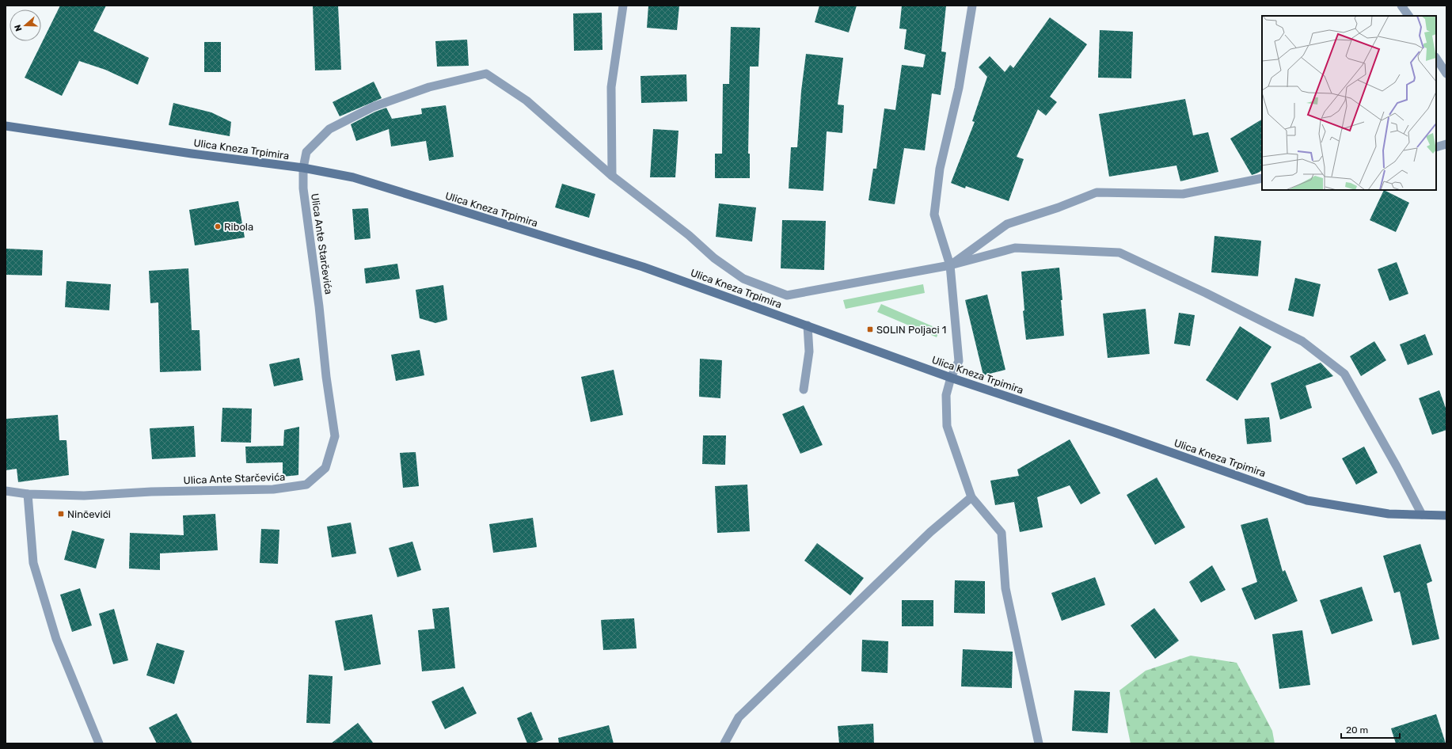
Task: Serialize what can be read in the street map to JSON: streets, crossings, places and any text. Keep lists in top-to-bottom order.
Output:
{
  "streets": {
    "main road": ["Ulica Kneza Trpimira"],
    "street": ["Ulica Ante Starčevića"]
  },
  "crossings": [
    ["Ulica Kneza Trpimira", "Ulica Ante Starčevića"]
  ],
  "places": {
    "other": ["Ribola"],
    "transit": ["SOLIN Poljaci 1", "Ninčevići"]
  },
  "scale_bar": "20 m",
  "north": "left"
}
